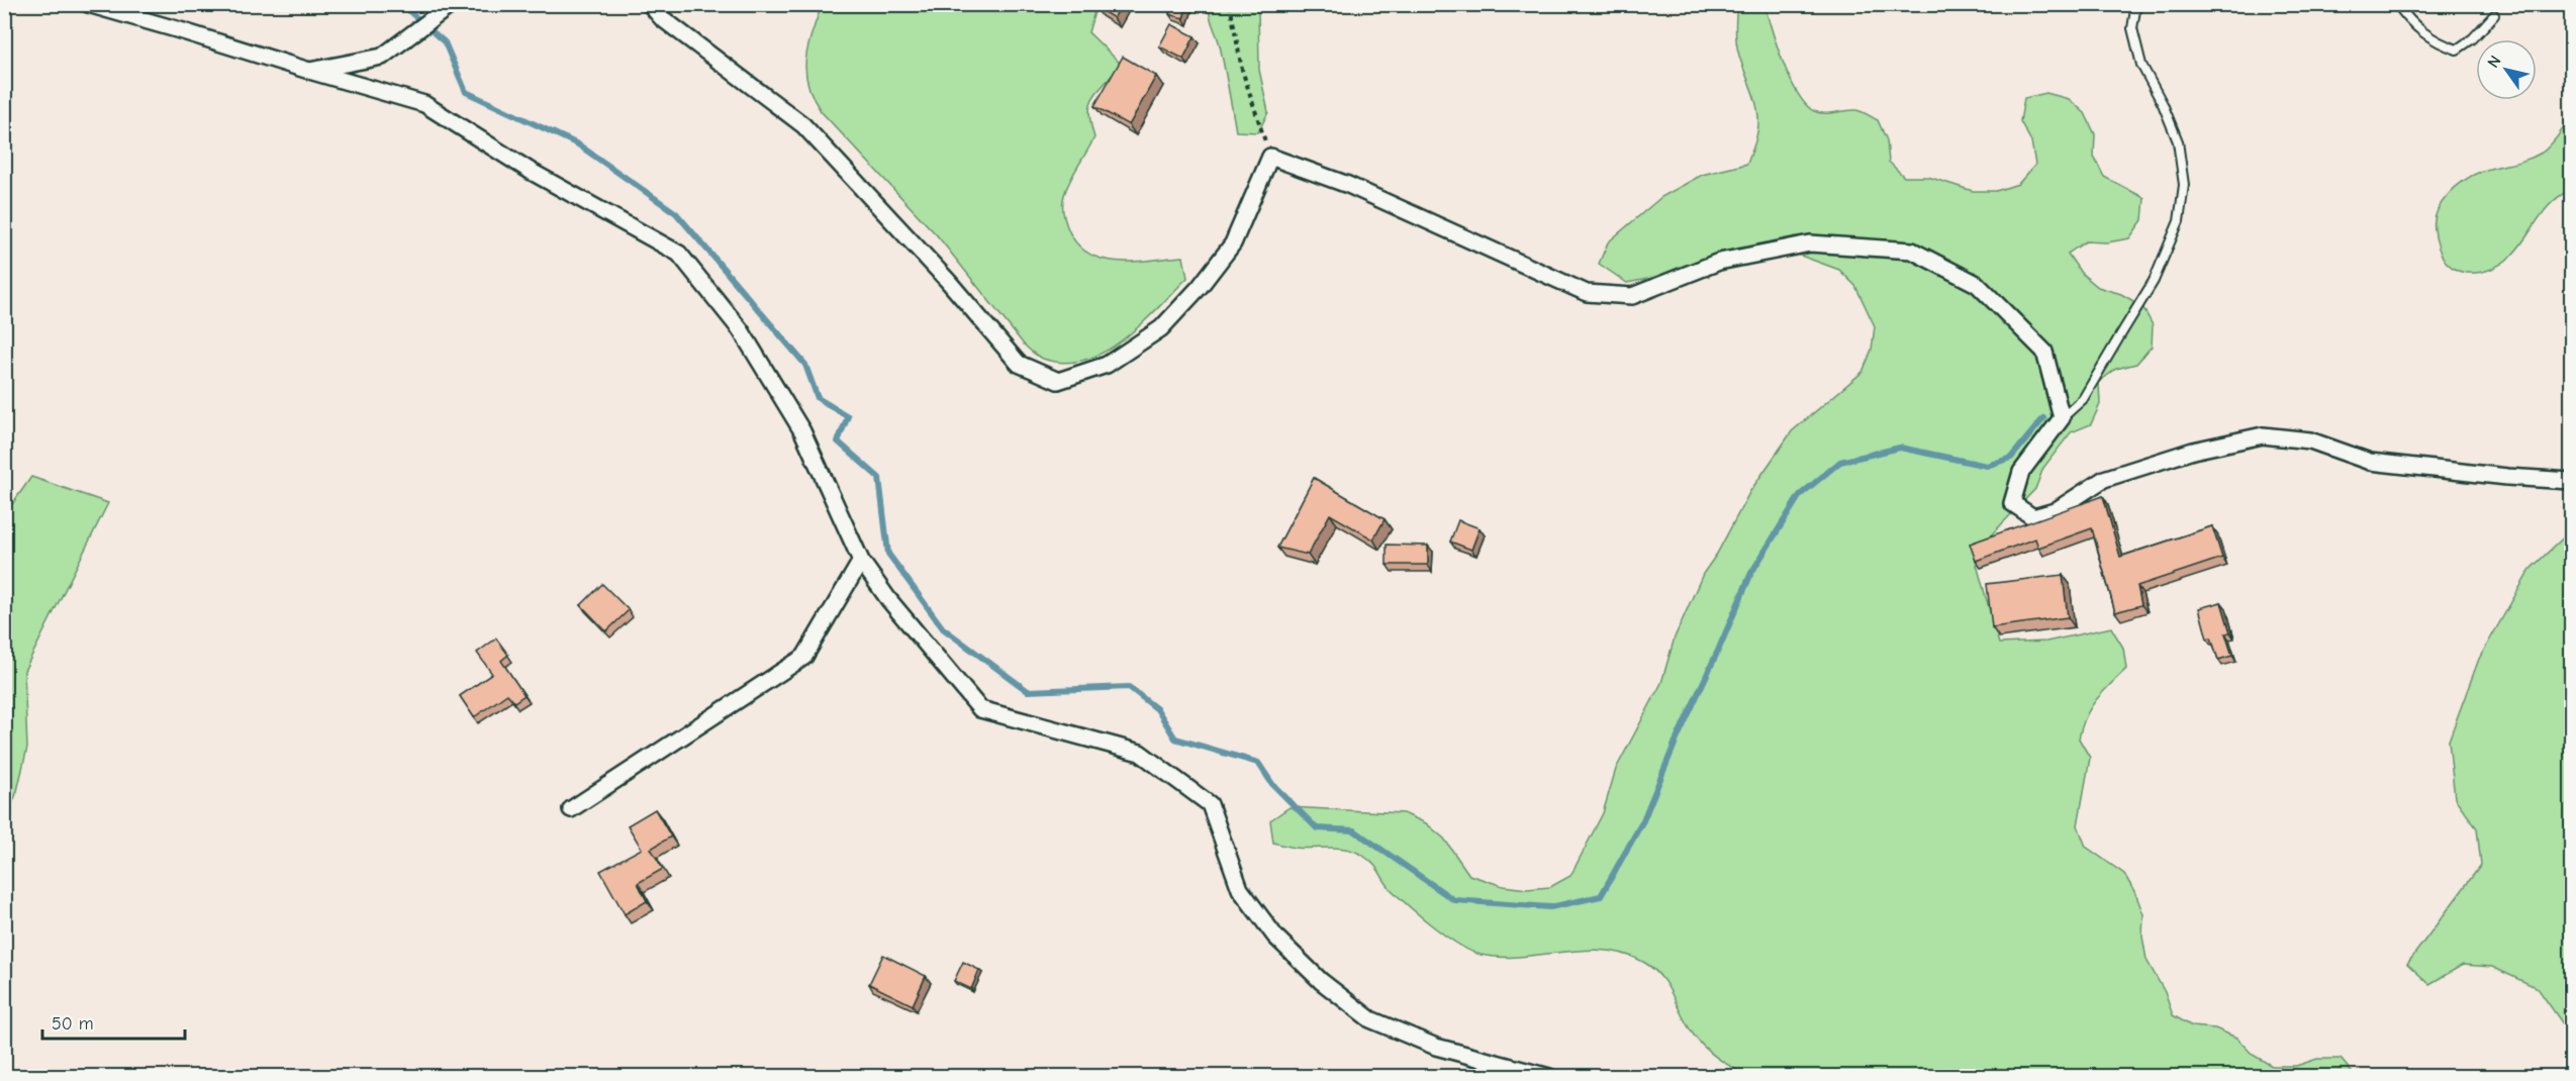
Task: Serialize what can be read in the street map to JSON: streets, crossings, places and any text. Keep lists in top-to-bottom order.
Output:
{
  "scale_bar": "50 m",
  "north": "top left"
}
